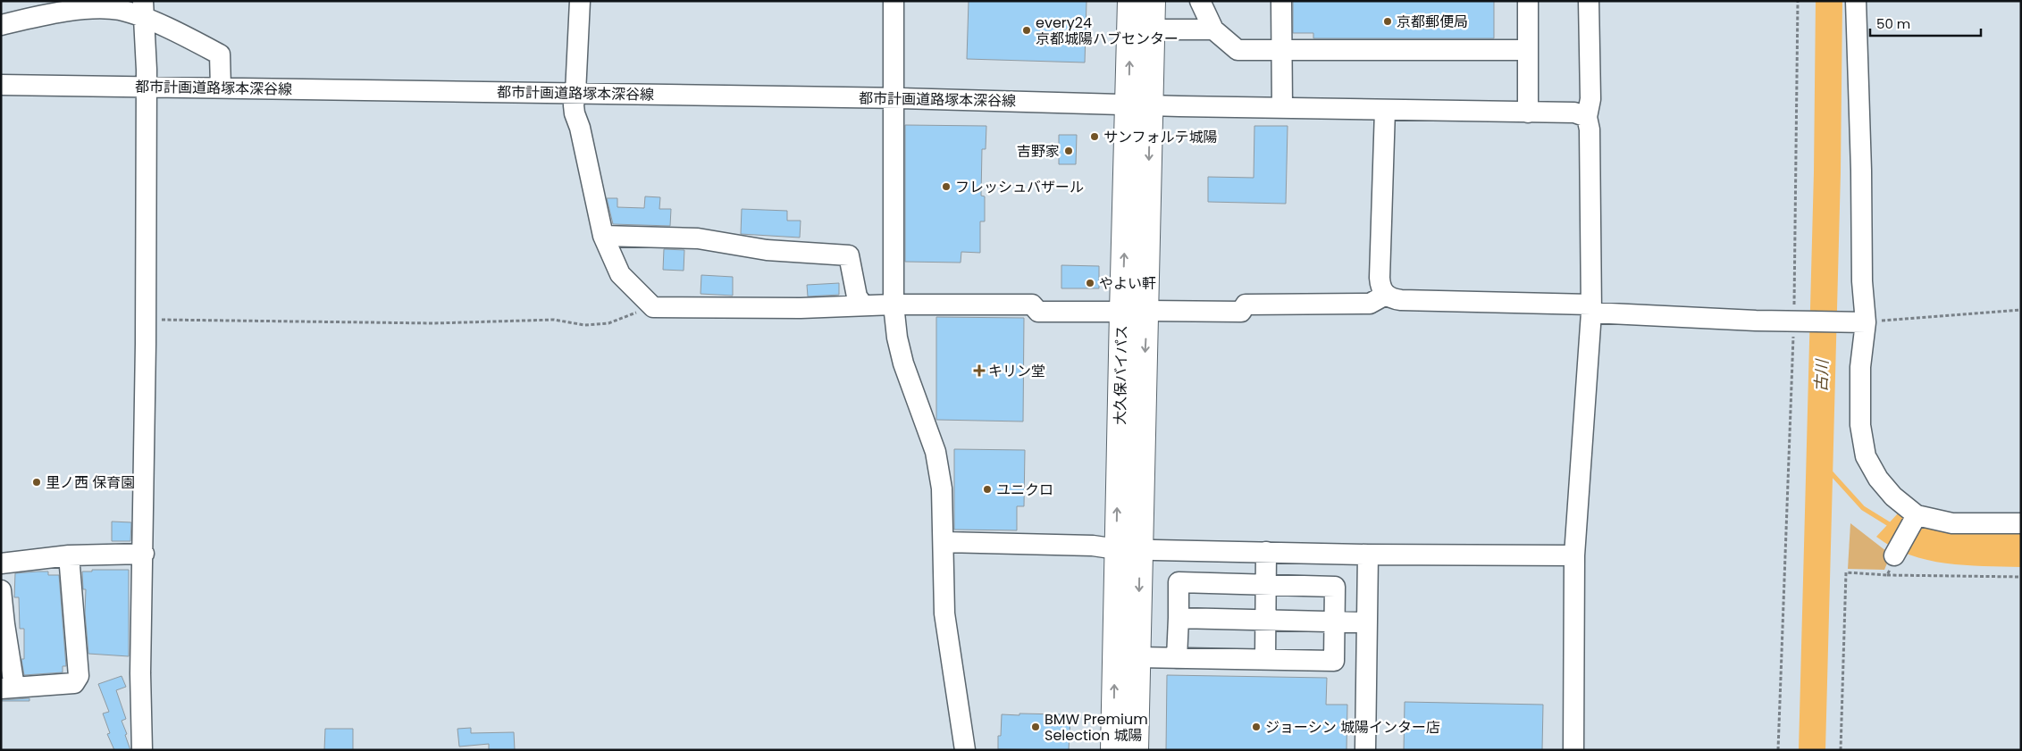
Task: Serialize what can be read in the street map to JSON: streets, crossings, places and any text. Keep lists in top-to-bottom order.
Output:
{
  "streets": {
    "highway": ["大久保バイパス"],
    "street": ["都市計画道路塚本深谷線"]
  },
  "crossings": [
    ["都市計画道路塚本深谷線", "大久保バイパス"]
  ],
  "water": ["古川"],
  "places": {
    "other": [
      "京都郵便局",
      "every24 京都城陽ハブセンター",
      "サンフォルテ城陽",
      "吉野家",
      "フレッシュバザール",
      "やよい軒",
      "里ノ西 保育園",
      "ユニクロ",
      "BMW Premium Selection 城陽",
      "ジョーシン 城陽インター店"
    ],
    "health": ["キリン堂"]
  },
  "scale_bar": "50 m"
}
